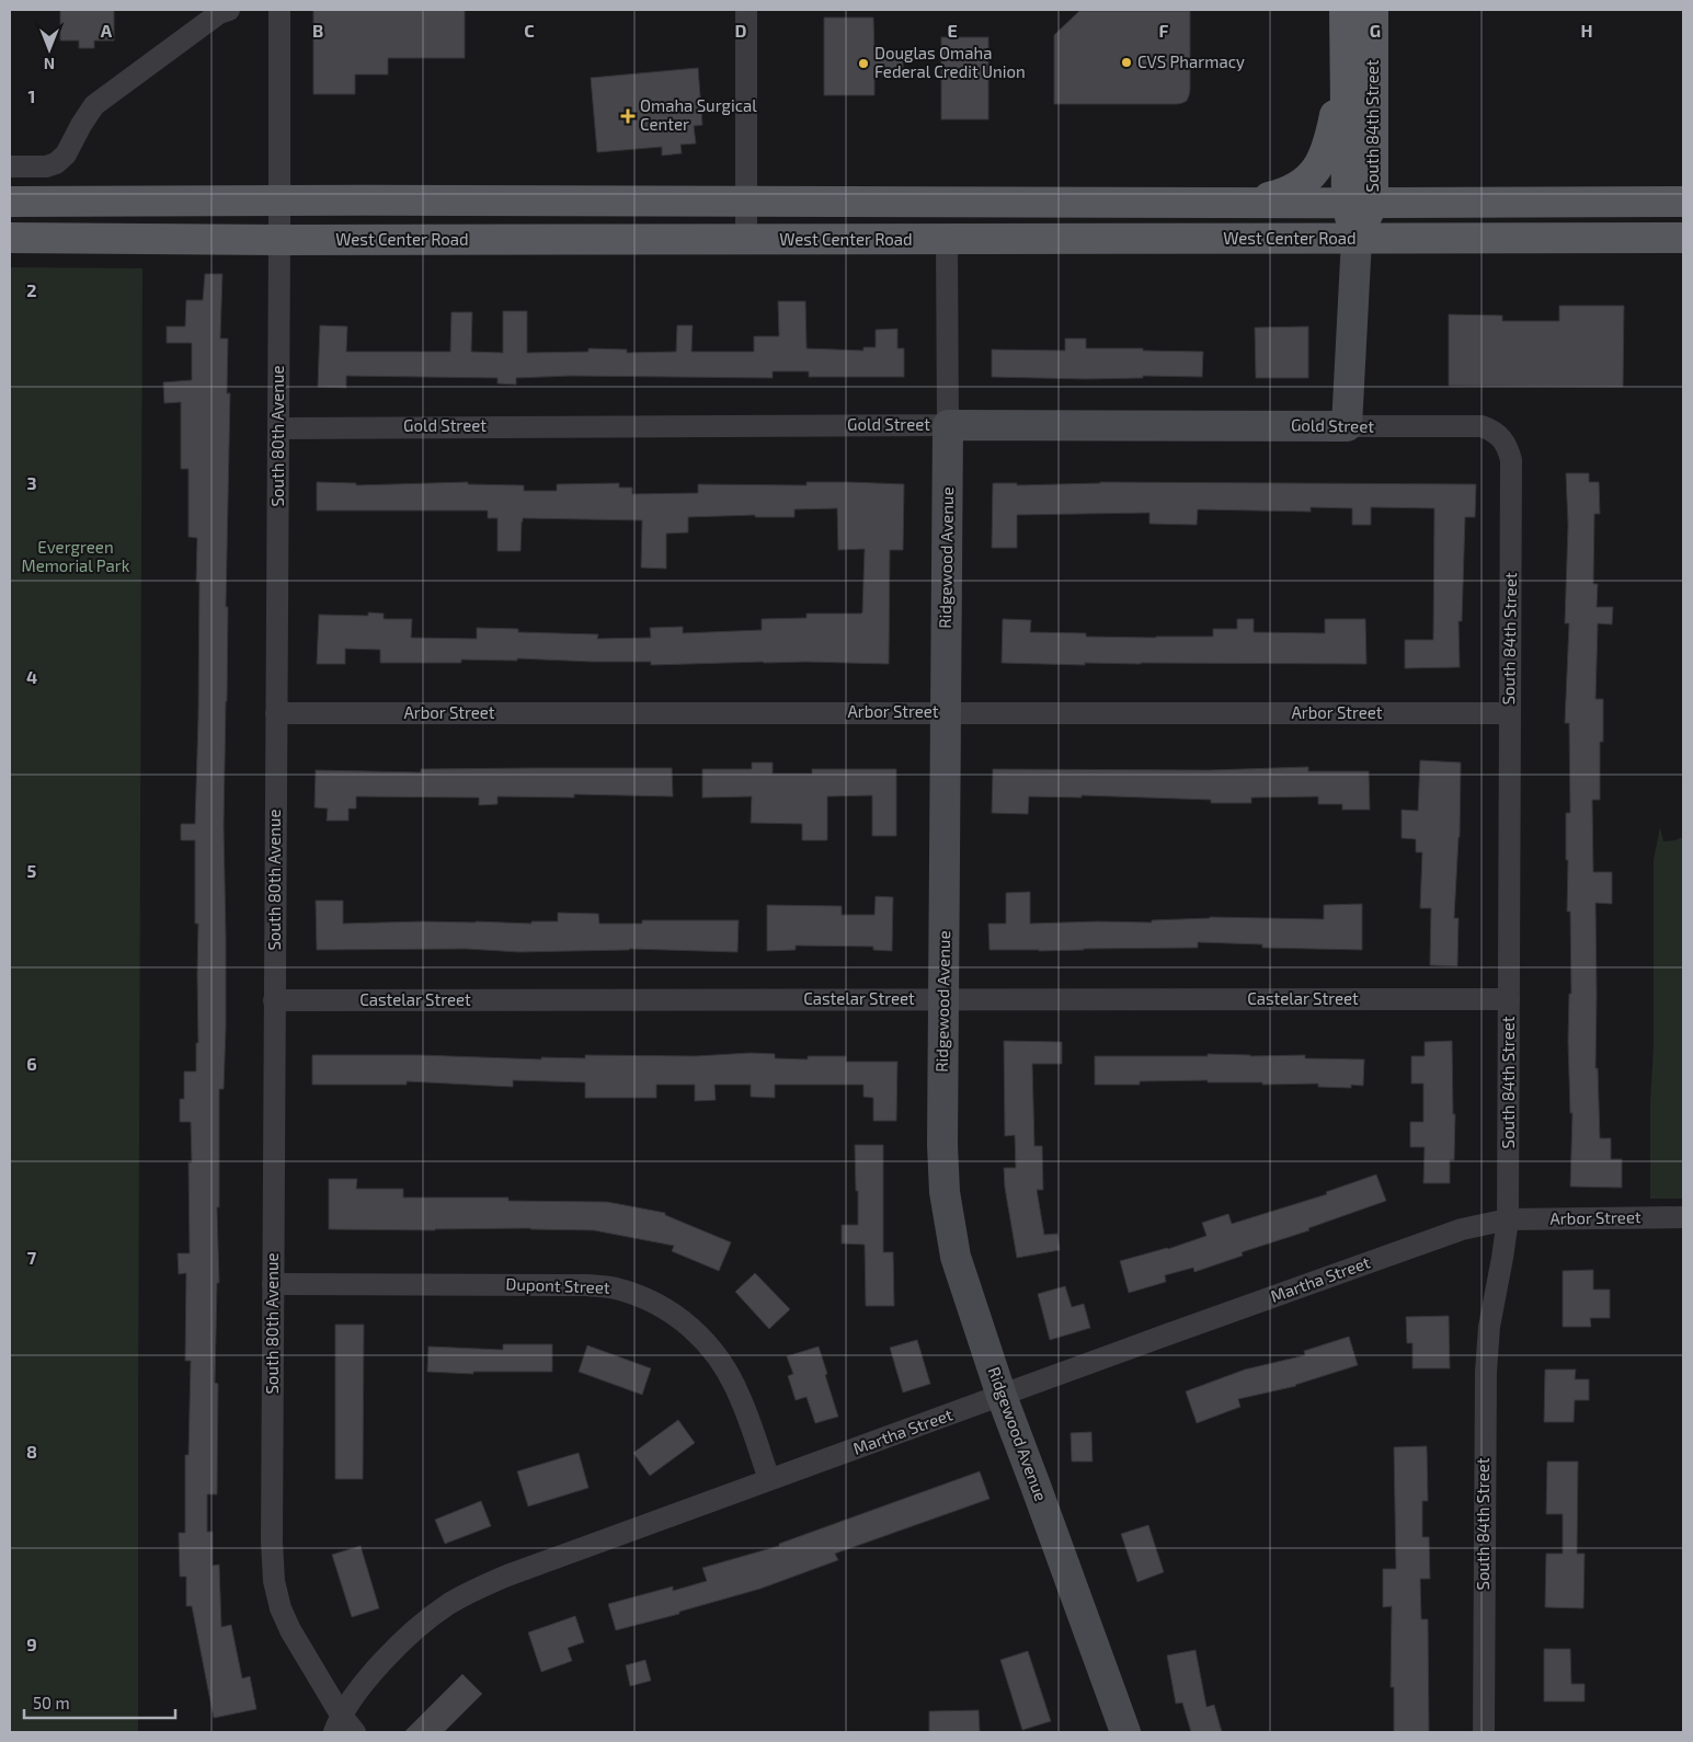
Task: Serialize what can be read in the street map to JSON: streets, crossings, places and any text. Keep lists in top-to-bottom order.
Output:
{
  "streets": {
    "main road": [
      "South 84th Street",
      "West Center Road",
      "Gold Street",
      "Ridgewood Avenue"
    ],
    "street": [
      "South 80th Avenue",
      "Arbor Street",
      "Castelar Street",
      "Martha Street",
      "Dupont Street"
    ]
  },
  "crossings": [
    ["South 84th Street", "West Center Road"],
    ["South 84th Street", "Gold Street"],
    ["South 84th Street", "Arbor Street"],
    ["South 84th Street", "Castelar Street"],
    ["South 84th Street", "Martha Street"],
    ["West Center Road", "South 80th Avenue"],
    ["West Center Road", "Ridgewood Avenue"],
    ["Gold Street", "South 80th Avenue"],
    ["Gold Street", "Ridgewood Avenue"],
    ["South 80th Avenue", "Arbor Street"],
    ["South 80th Avenue", "Castelar Street"],
    ["South 80th Avenue", "Martha Street"],
    ["South 80th Avenue", "Dupont Street"],
    ["Ridgewood Avenue", "Arbor Street"],
    ["Ridgewood Avenue", "Castelar Street"],
    ["Ridgewood Avenue", "Martha Street"],
    ["Arbor Street", "Martha Street"],
    ["Martha Street", "Dupont Street"]
  ],
  "parks": ["Evergreen Memorial Park"],
  "places": {
    "other": ["CVS Pharmacy", "Douglas Omaha Federal Credit Union"],
    "health": ["Omaha Surgical Center"]
  },
  "scale_bar": "50 m",
  "north": "bottom",
  "grid": {
    "columns": [
      "A",
      "B",
      "C",
      "D",
      "E",
      "F",
      "G",
      "H"
    ],
    "rows": [
      "1",
      "2",
      "3",
      "4",
      "5",
      "6",
      "7",
      "8",
      "9"
    ]
  }
}
